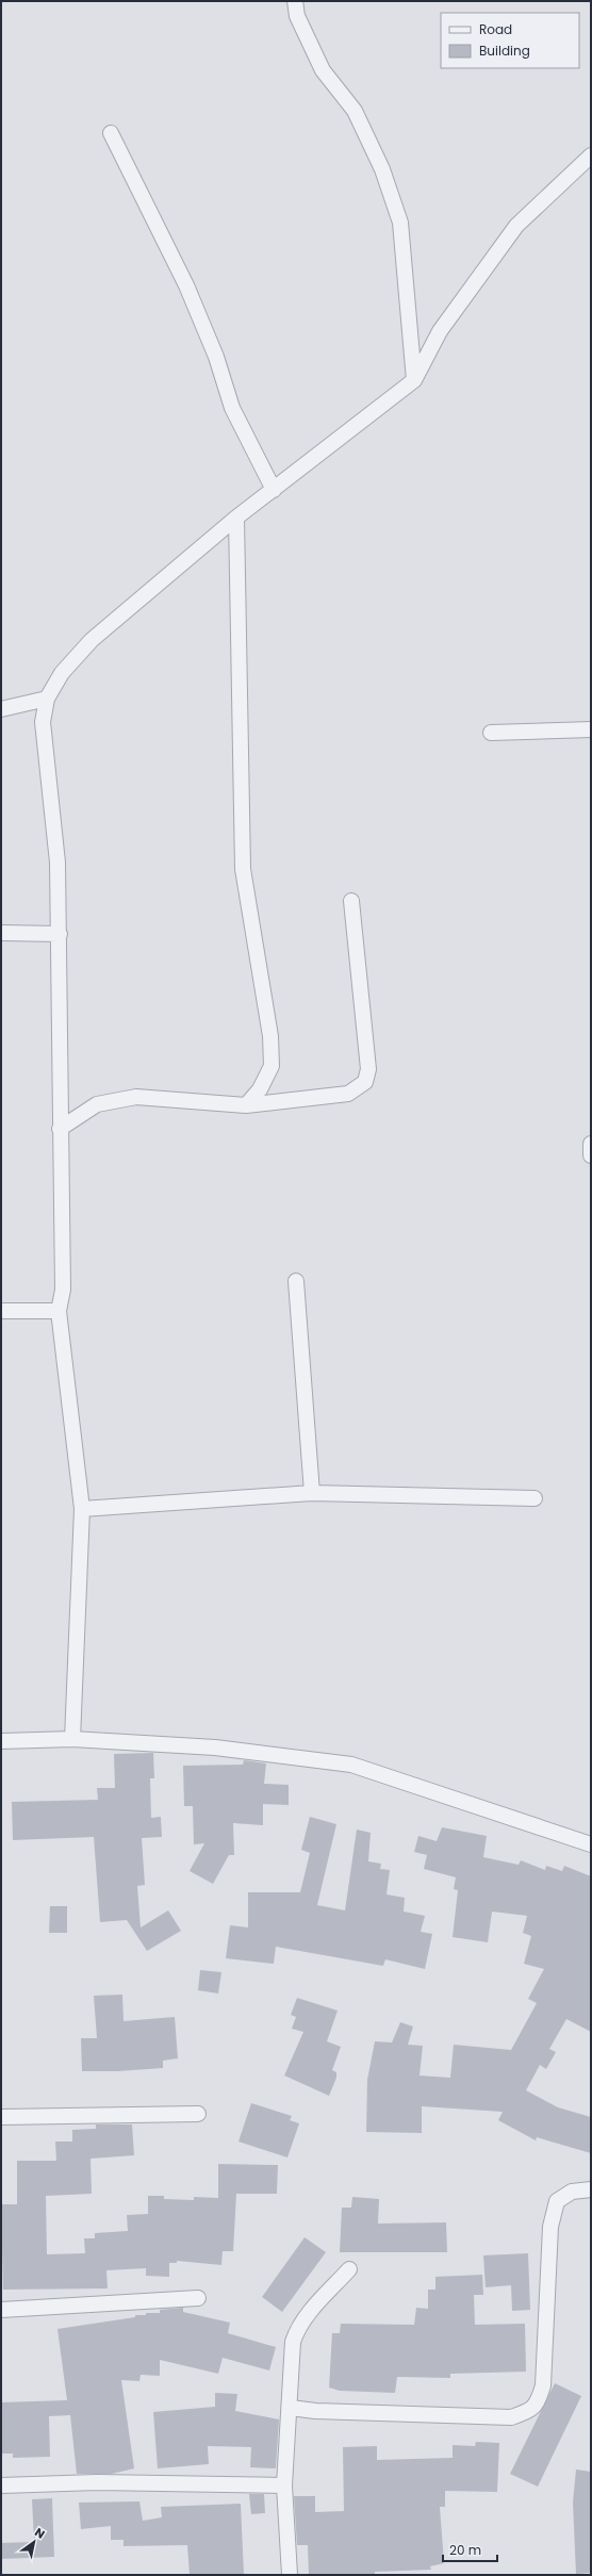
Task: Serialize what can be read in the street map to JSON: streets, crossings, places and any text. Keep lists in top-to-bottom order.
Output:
{
  "legend": ["Road", "Building"],
  "scale_bar": "20 m",
  "north": "top right"
}
